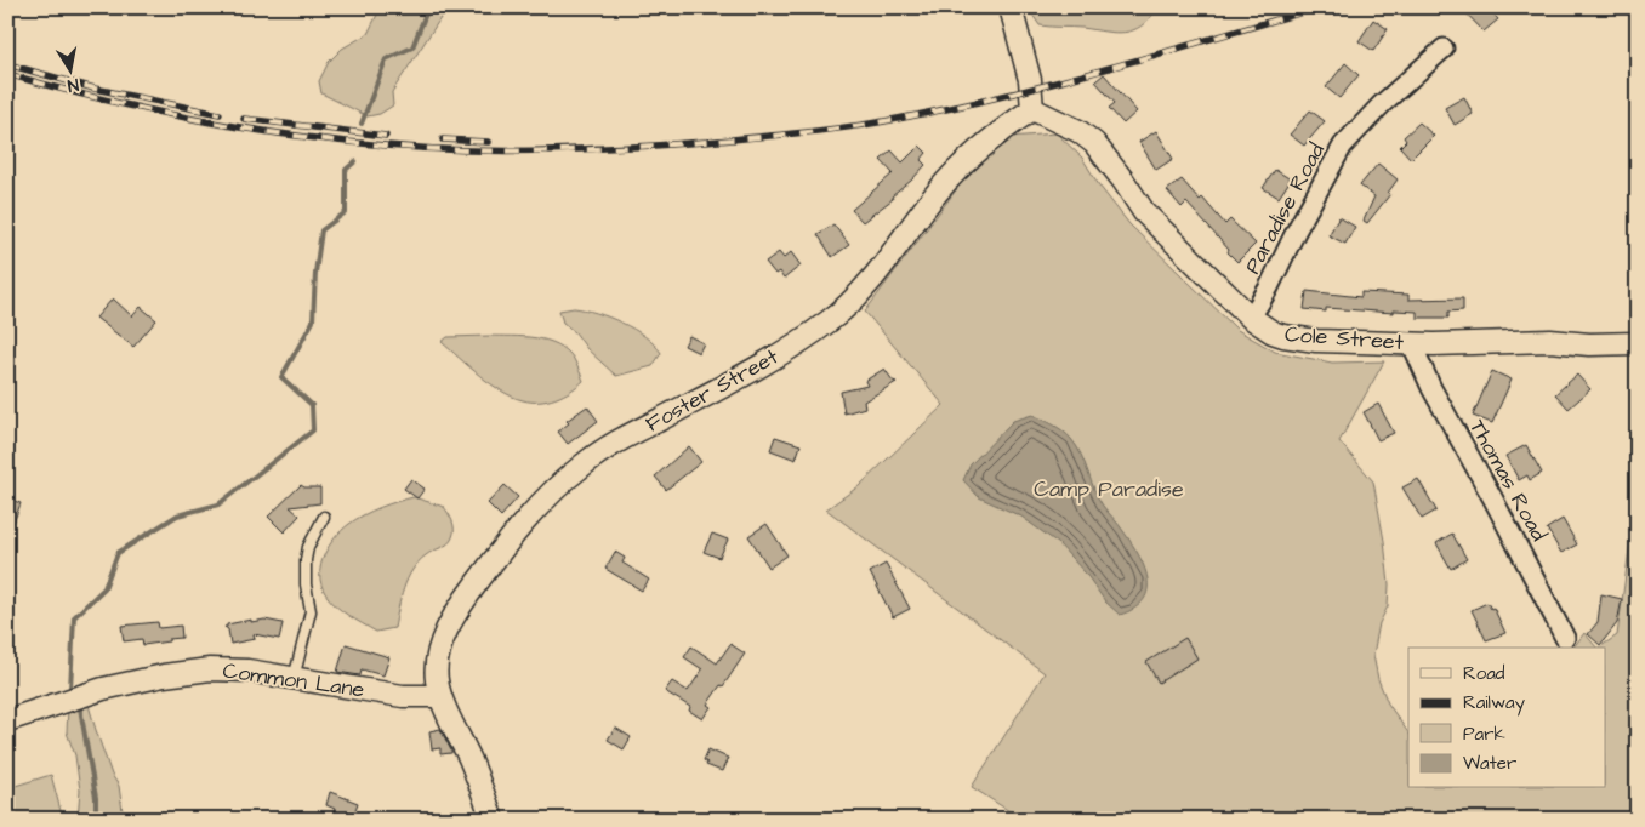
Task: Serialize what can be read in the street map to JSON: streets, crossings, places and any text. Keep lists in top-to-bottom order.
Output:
{
  "streets": {
    "street": [
      "Paradise Road",
      "Cole Street",
      "Foster Street",
      "Thomas Road",
      "Common Lane"
    ]
  },
  "crossings": [
    ["Paradise Road", "Cole Street"],
    ["Cole Street", "Foster Street"],
    ["Cole Street", "Thomas Road"],
    ["Foster Street", "Common Lane"]
  ],
  "parks": ["Camp Paradise"],
  "legend": [
    "Road",
    "Railway",
    "Park",
    "Water"
  ],
  "north": "bottom"
}
